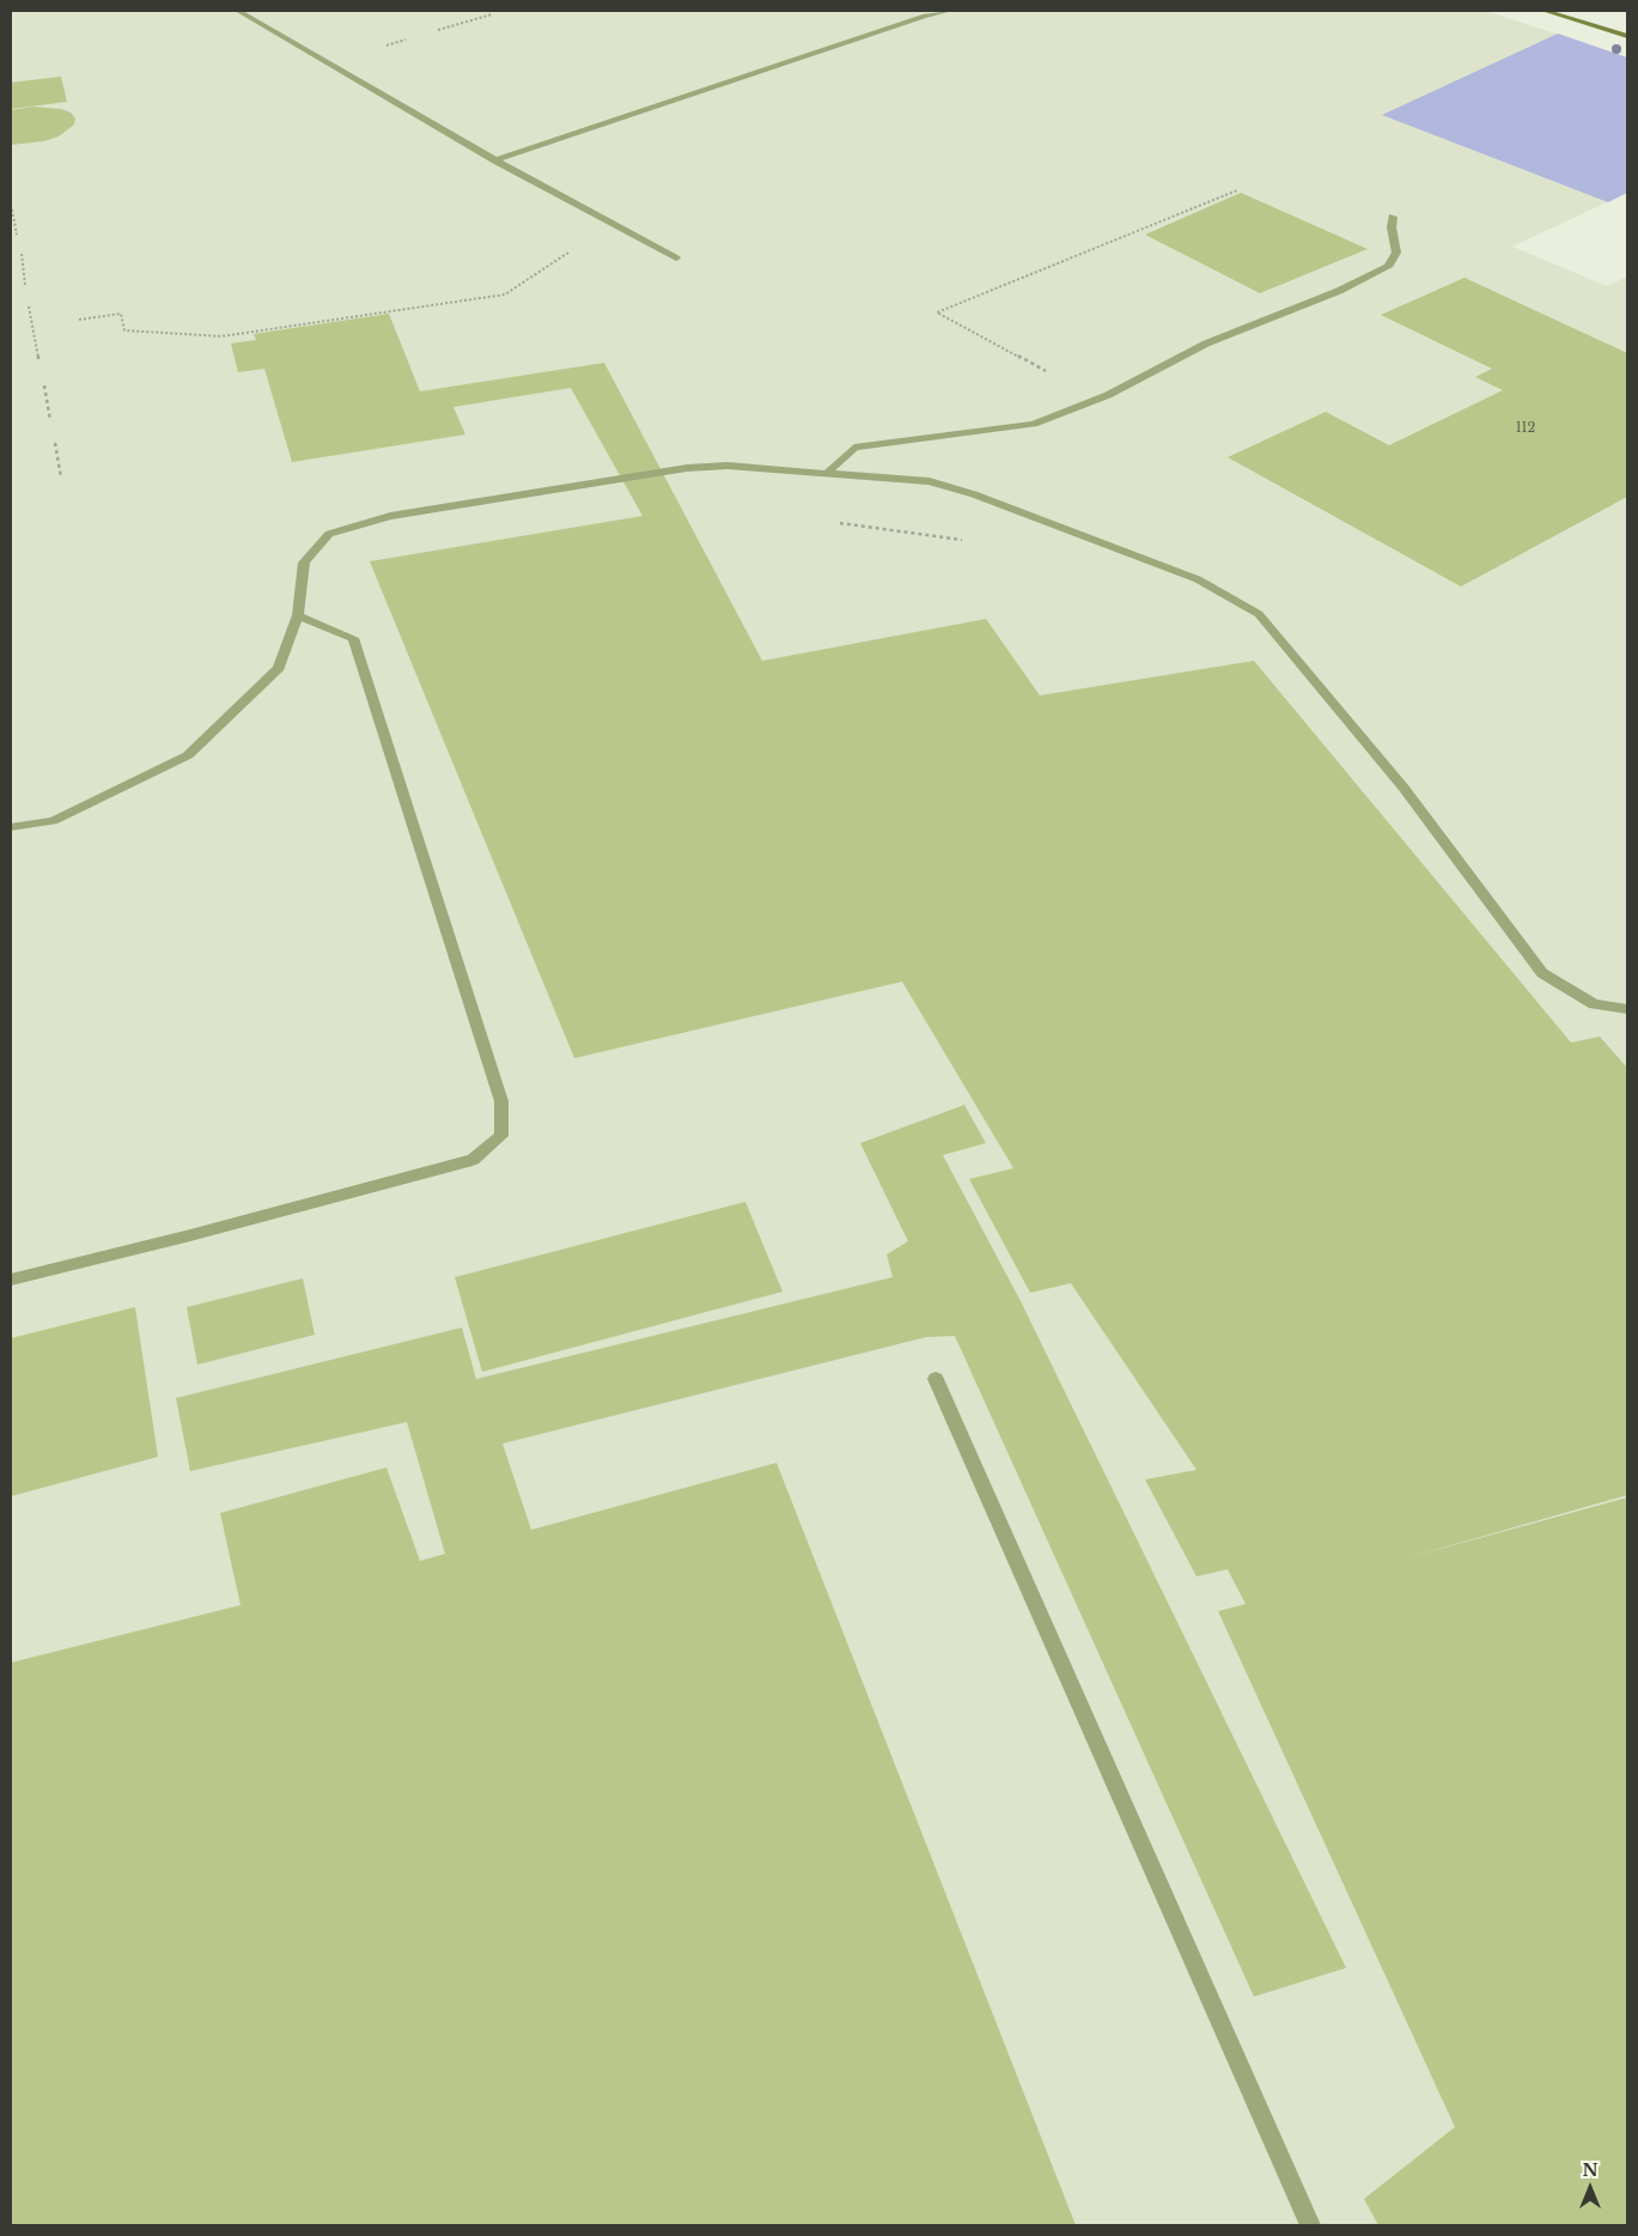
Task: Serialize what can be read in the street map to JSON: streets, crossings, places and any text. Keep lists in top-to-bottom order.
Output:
{
  "house_numbers": ["112"],
  "north": "top"
}
